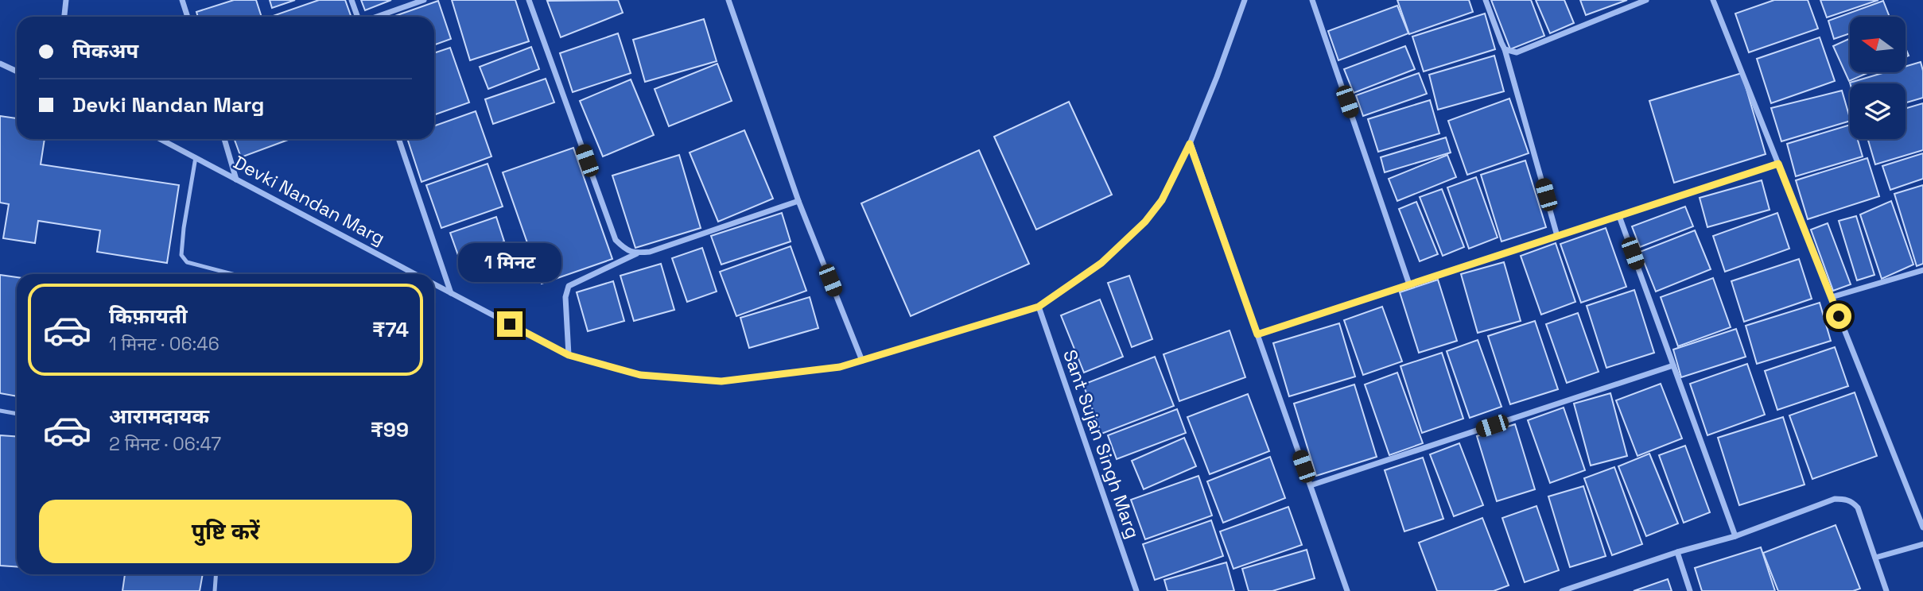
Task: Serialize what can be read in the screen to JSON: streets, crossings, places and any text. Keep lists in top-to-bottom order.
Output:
{
  "streets": {
    "street": ["Devki Nandan Marg", "Sant Sujan Singh Marg"]
  },
  "crossings": [
    ["Devki Nandan Marg", "Sant Sujan Singh Marg"]
  ],
  "north": "left",
  "page": {
    "banner": ["पिकअप", "Devki Nandan Marg"],
    "bubble": "1 मिनट",
    "list": [
      {
        "name": "किफ़ायती",
        "note": "1 मिनट · 06:46",
        "value": "₹74"
      },
      {
        "name": "आरामदायक",
        "note": "2 मिनट · 06:47",
        "value": "₹99"
      }
    ],
    "buttons": "पुष्टि करें"
  }
}
